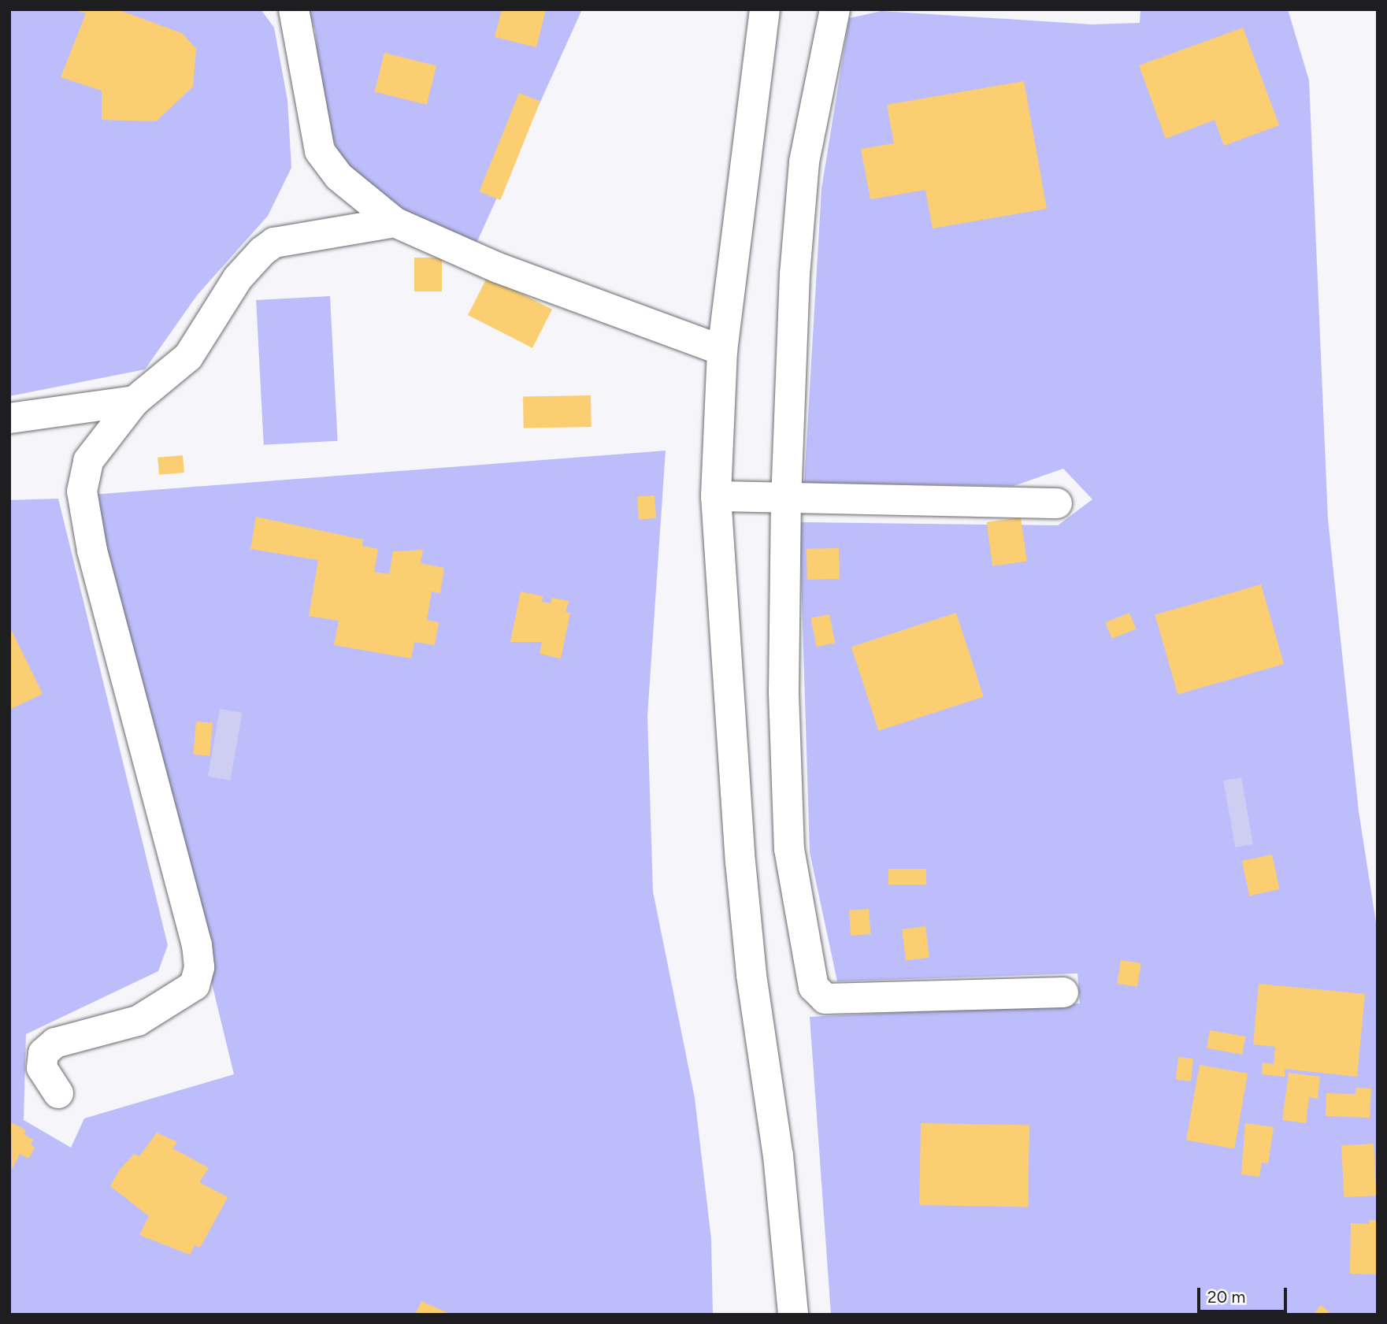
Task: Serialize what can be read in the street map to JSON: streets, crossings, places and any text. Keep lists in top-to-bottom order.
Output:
{
  "scale_bar": "20 m"
}
